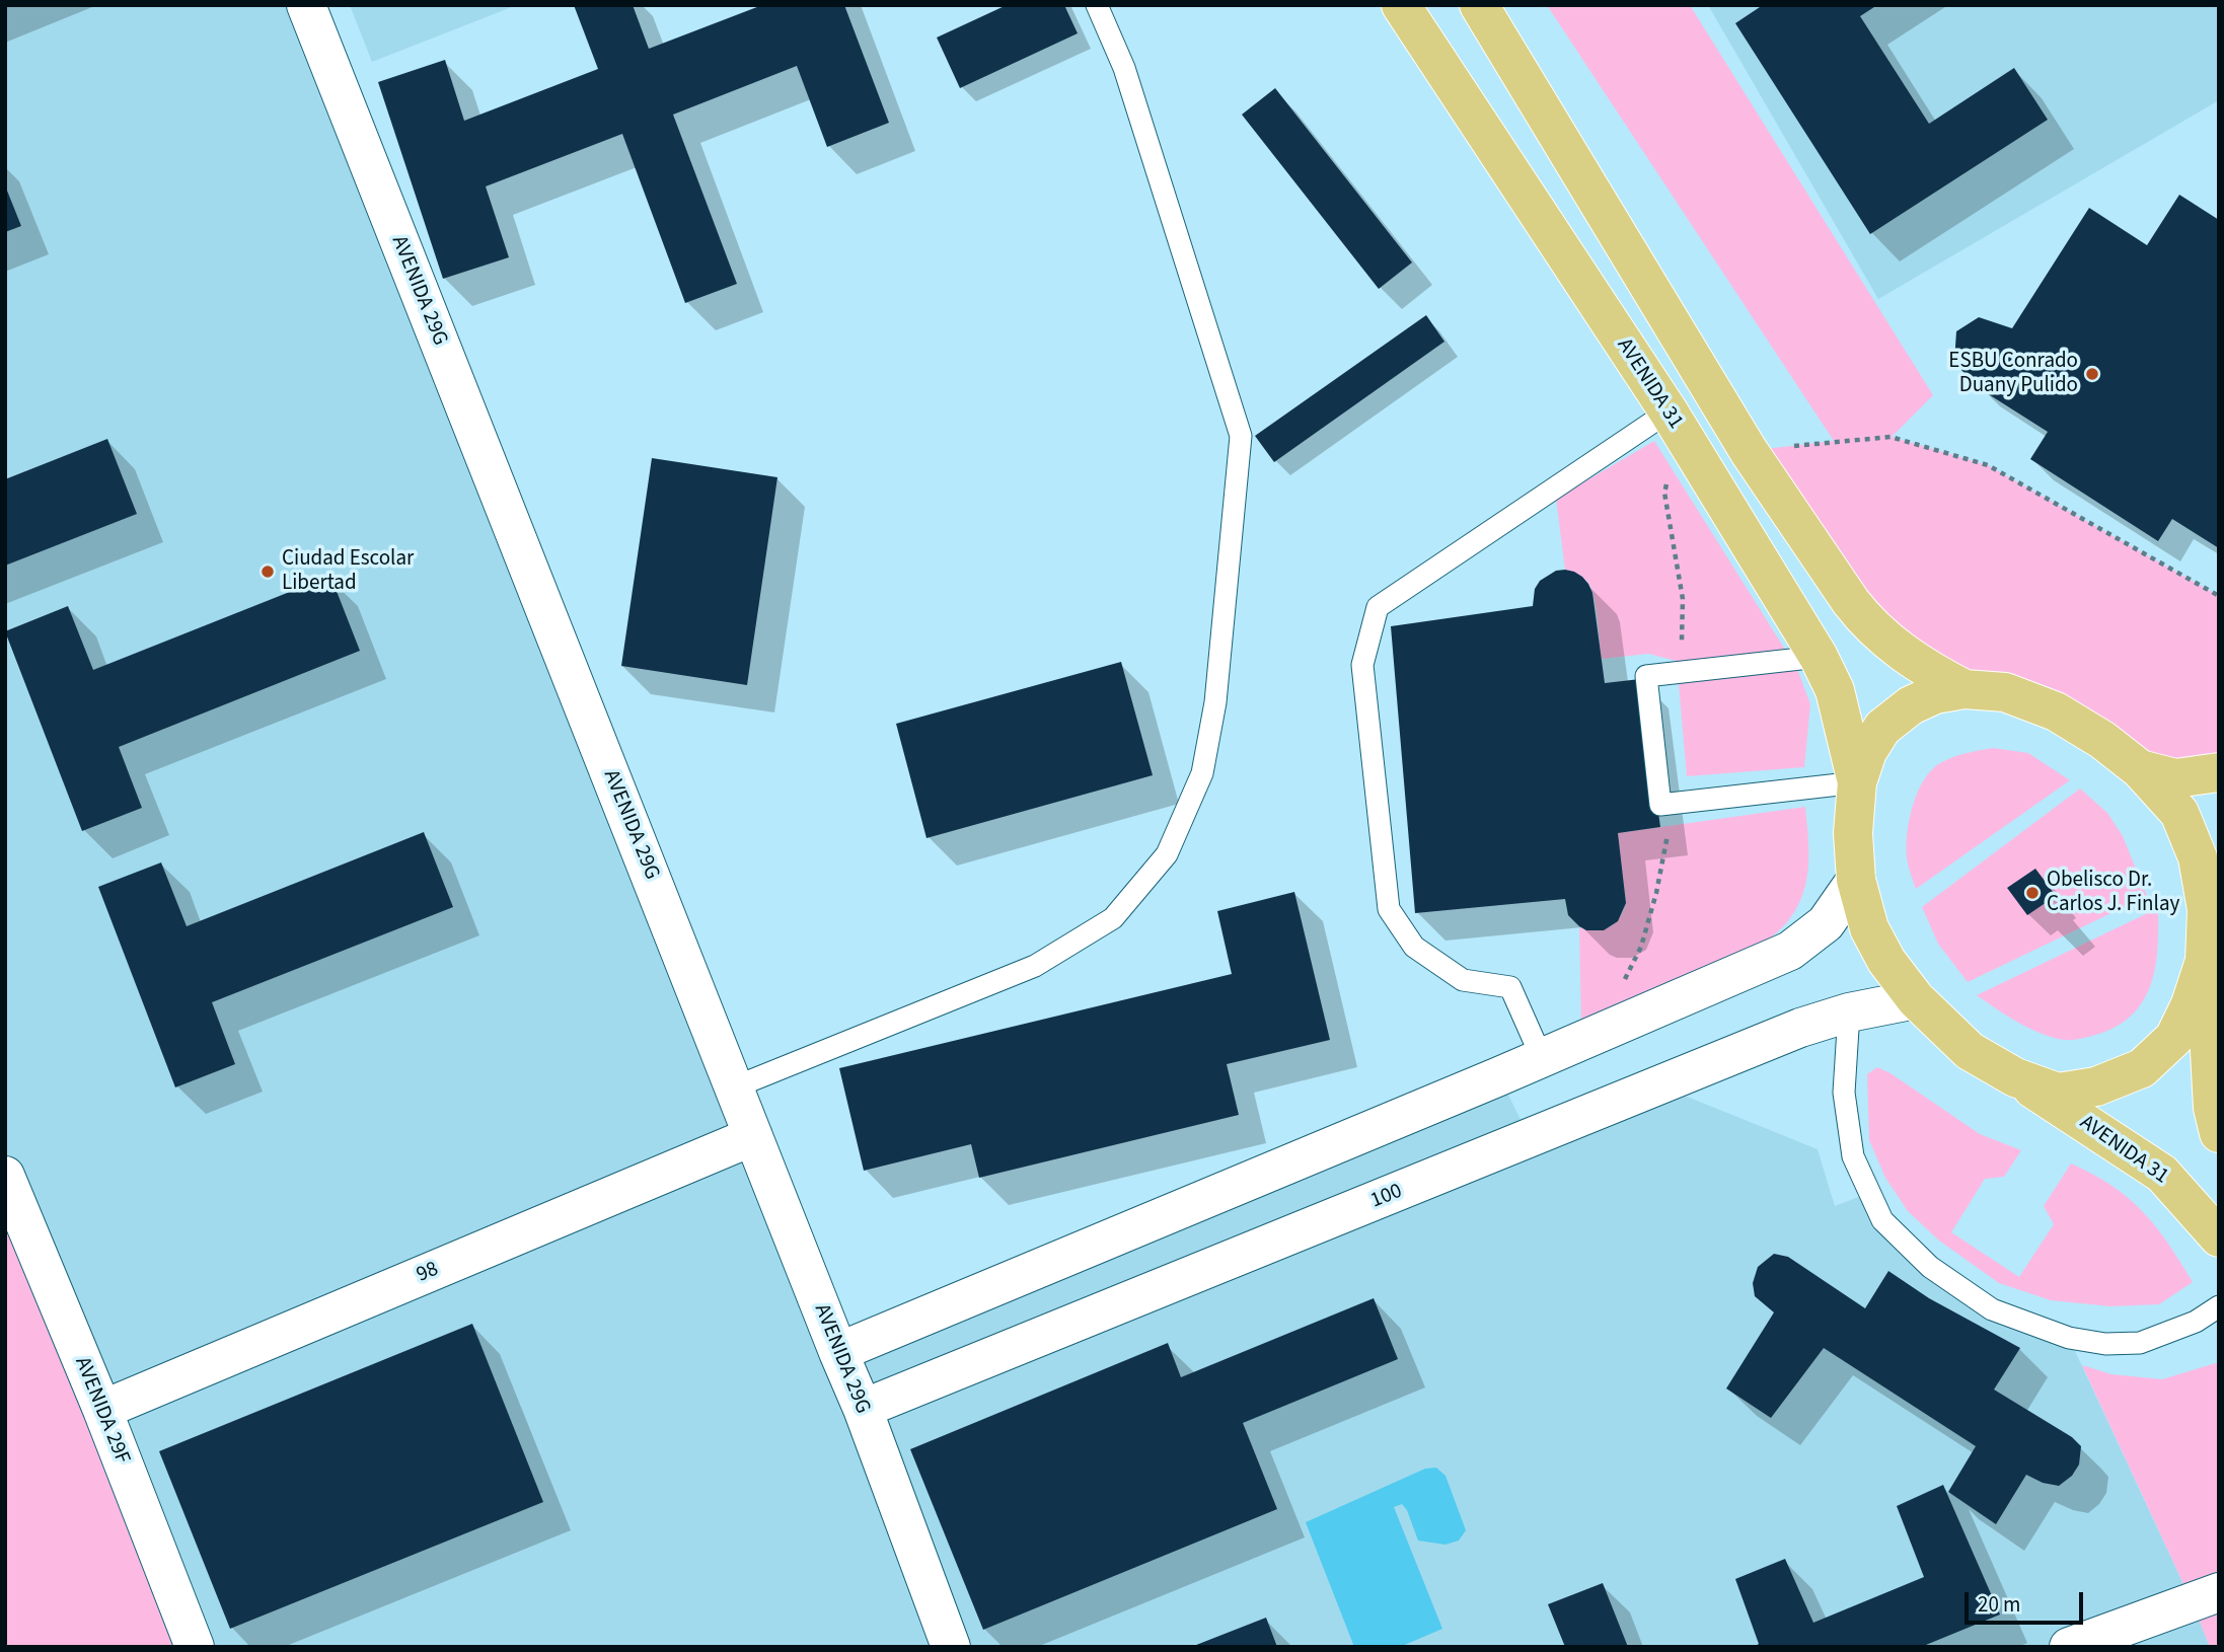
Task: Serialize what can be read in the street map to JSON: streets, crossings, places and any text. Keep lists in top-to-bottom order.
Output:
{
  "streets": {
    "main road": ["AVENIDA 31"],
    "street": [
      "AVENIDA 29G",
      "100",
      "98",
      "AVENIDA 29F"
    ]
  },
  "crossings": [
    ["AVENIDA 29G", "100"],
    ["AVENIDA 29G", "98"],
    ["98", "AVENIDA 29F"]
  ],
  "places": ["ESBU Conrado Duany Pulido", "Ciudad Escolar Libertad", "Obelisco Dr. Carlos J. Finlay"],
  "scale_bar": "20 m"
}
